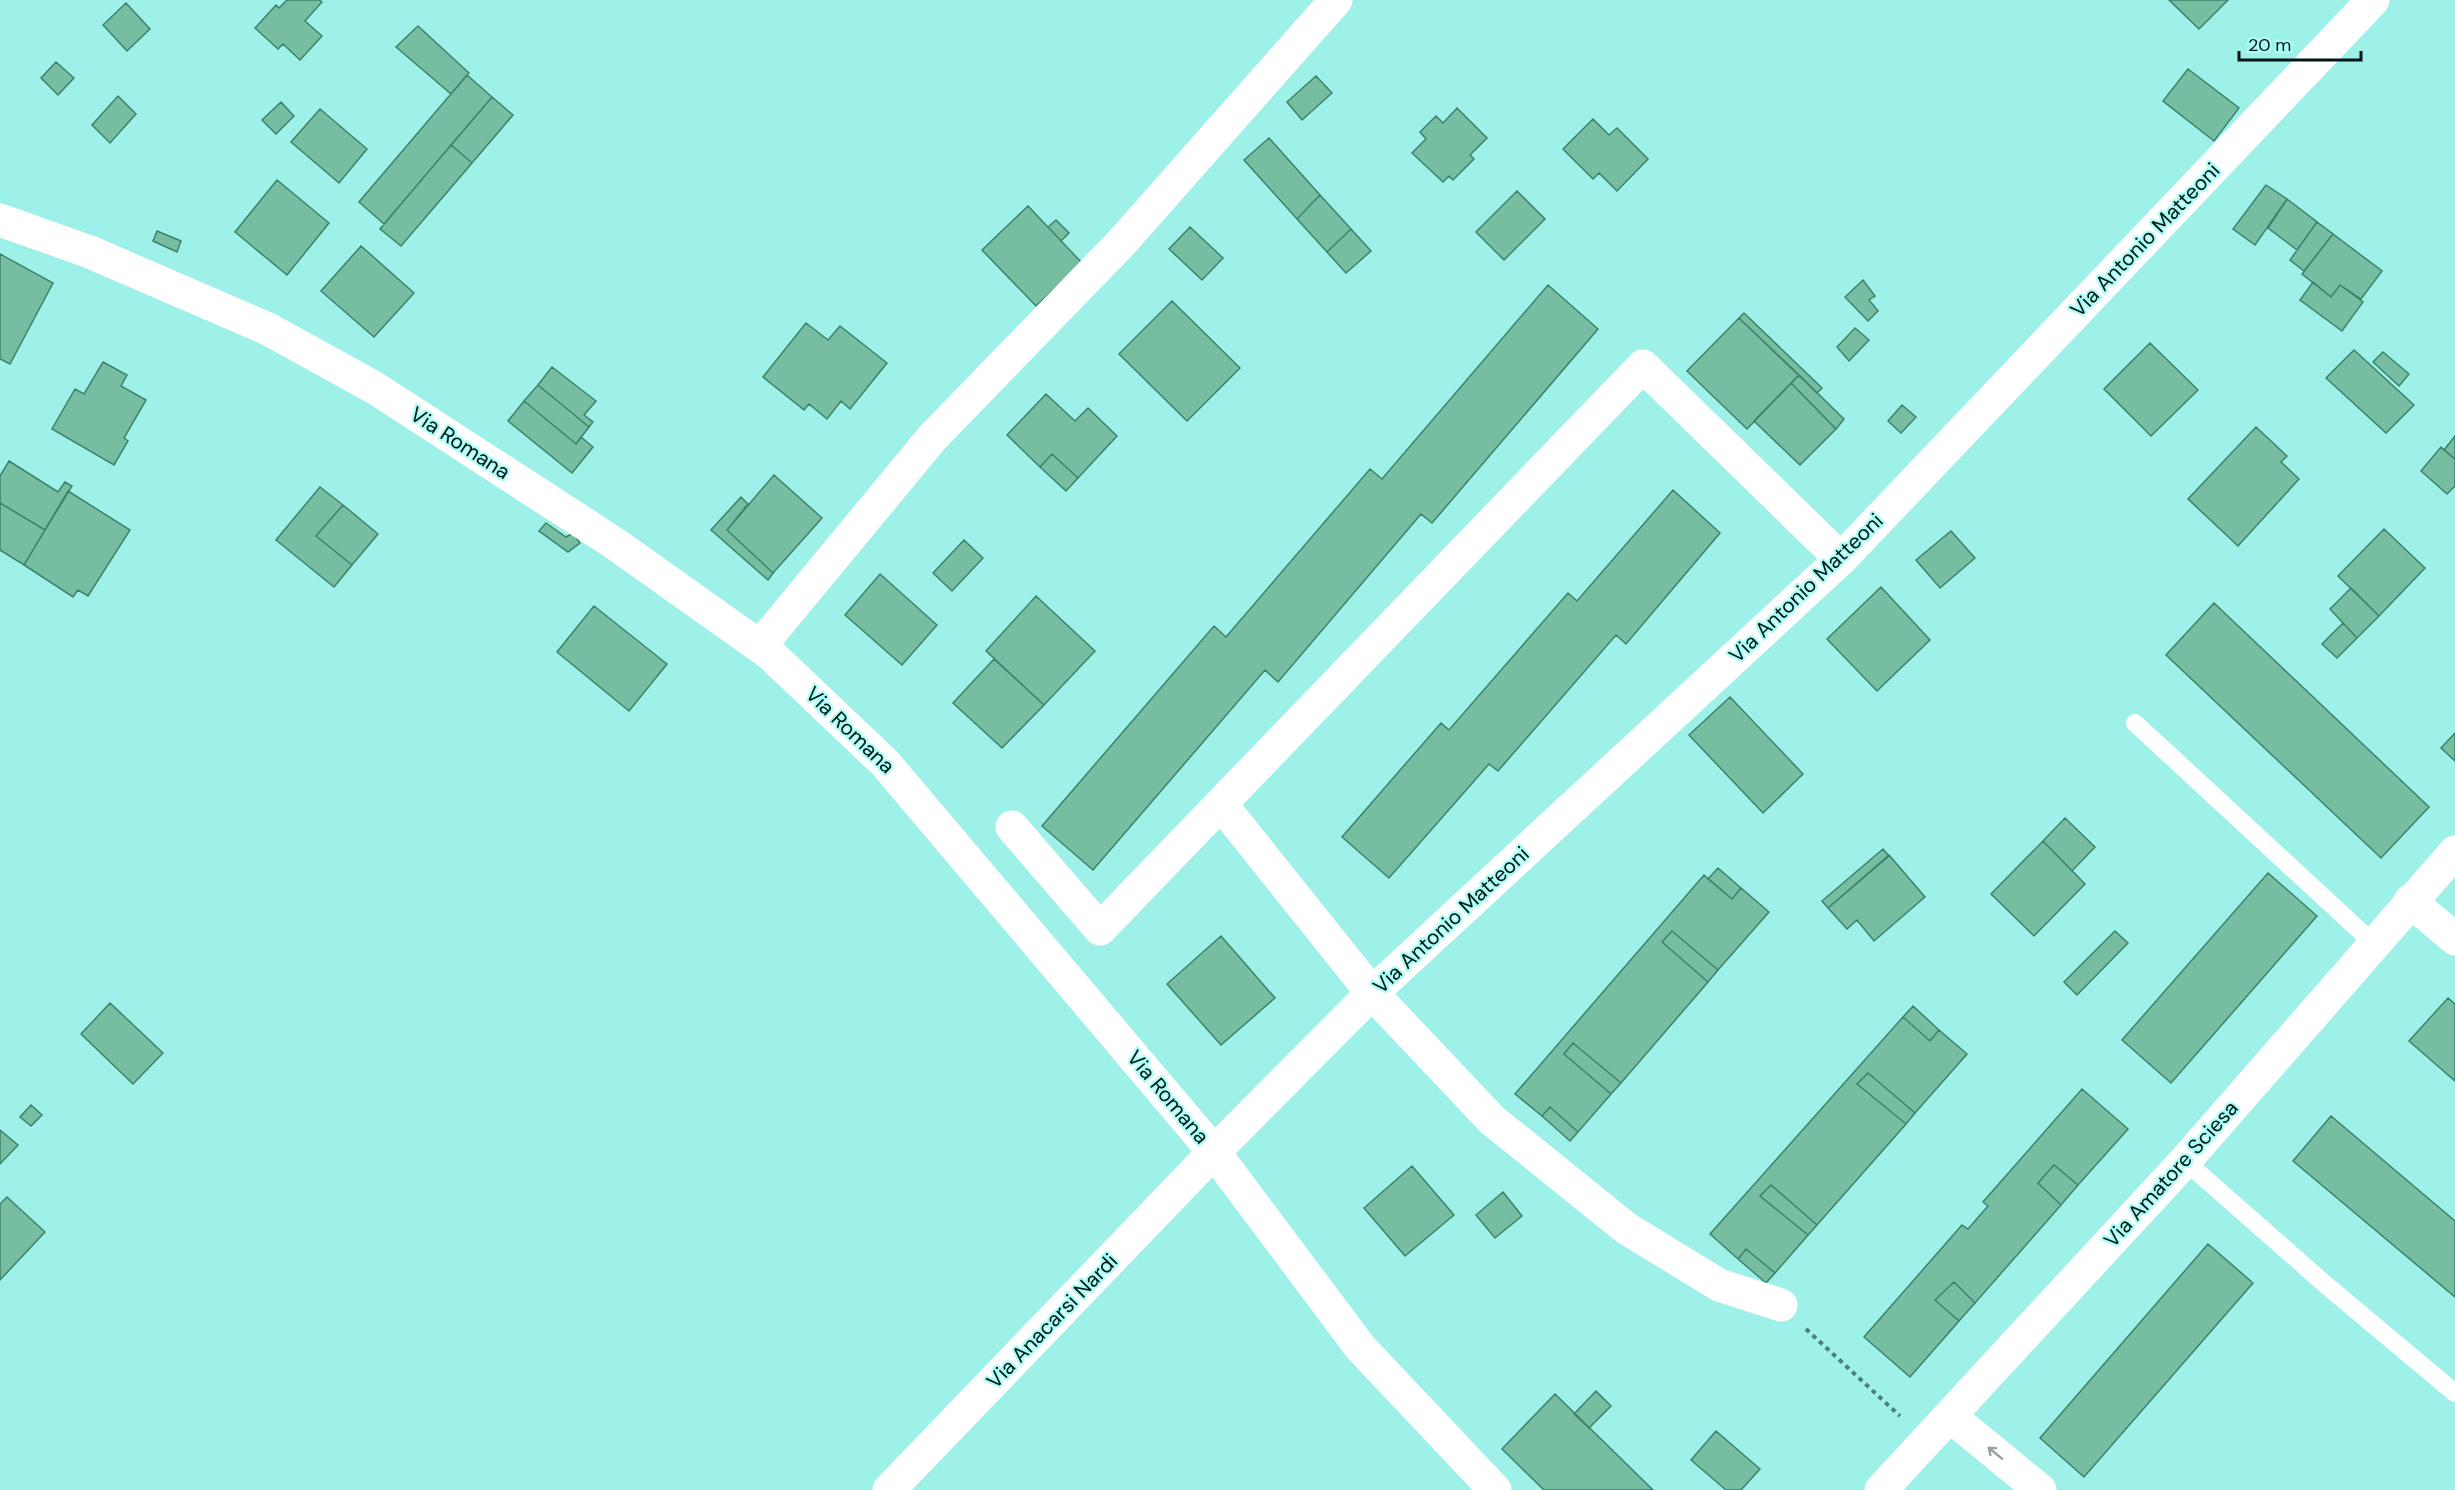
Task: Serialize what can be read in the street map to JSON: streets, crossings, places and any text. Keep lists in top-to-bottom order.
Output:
{
  "streets": {
    "street": [
      "Via Antonio Matteoni",
      "Via Romana",
      "Via Amatore Sciesa",
      "Via Anacarsi Nardi"
    ]
  },
  "crossings": [
    ["Via Antonio Matteoni", "Via Romana"],
    ["Via Antonio Matteoni", "Via Anacarsi Nardi"],
    ["Via Romana", "Via Anacarsi Nardi"]
  ],
  "scale_bar": "20 m"
}
